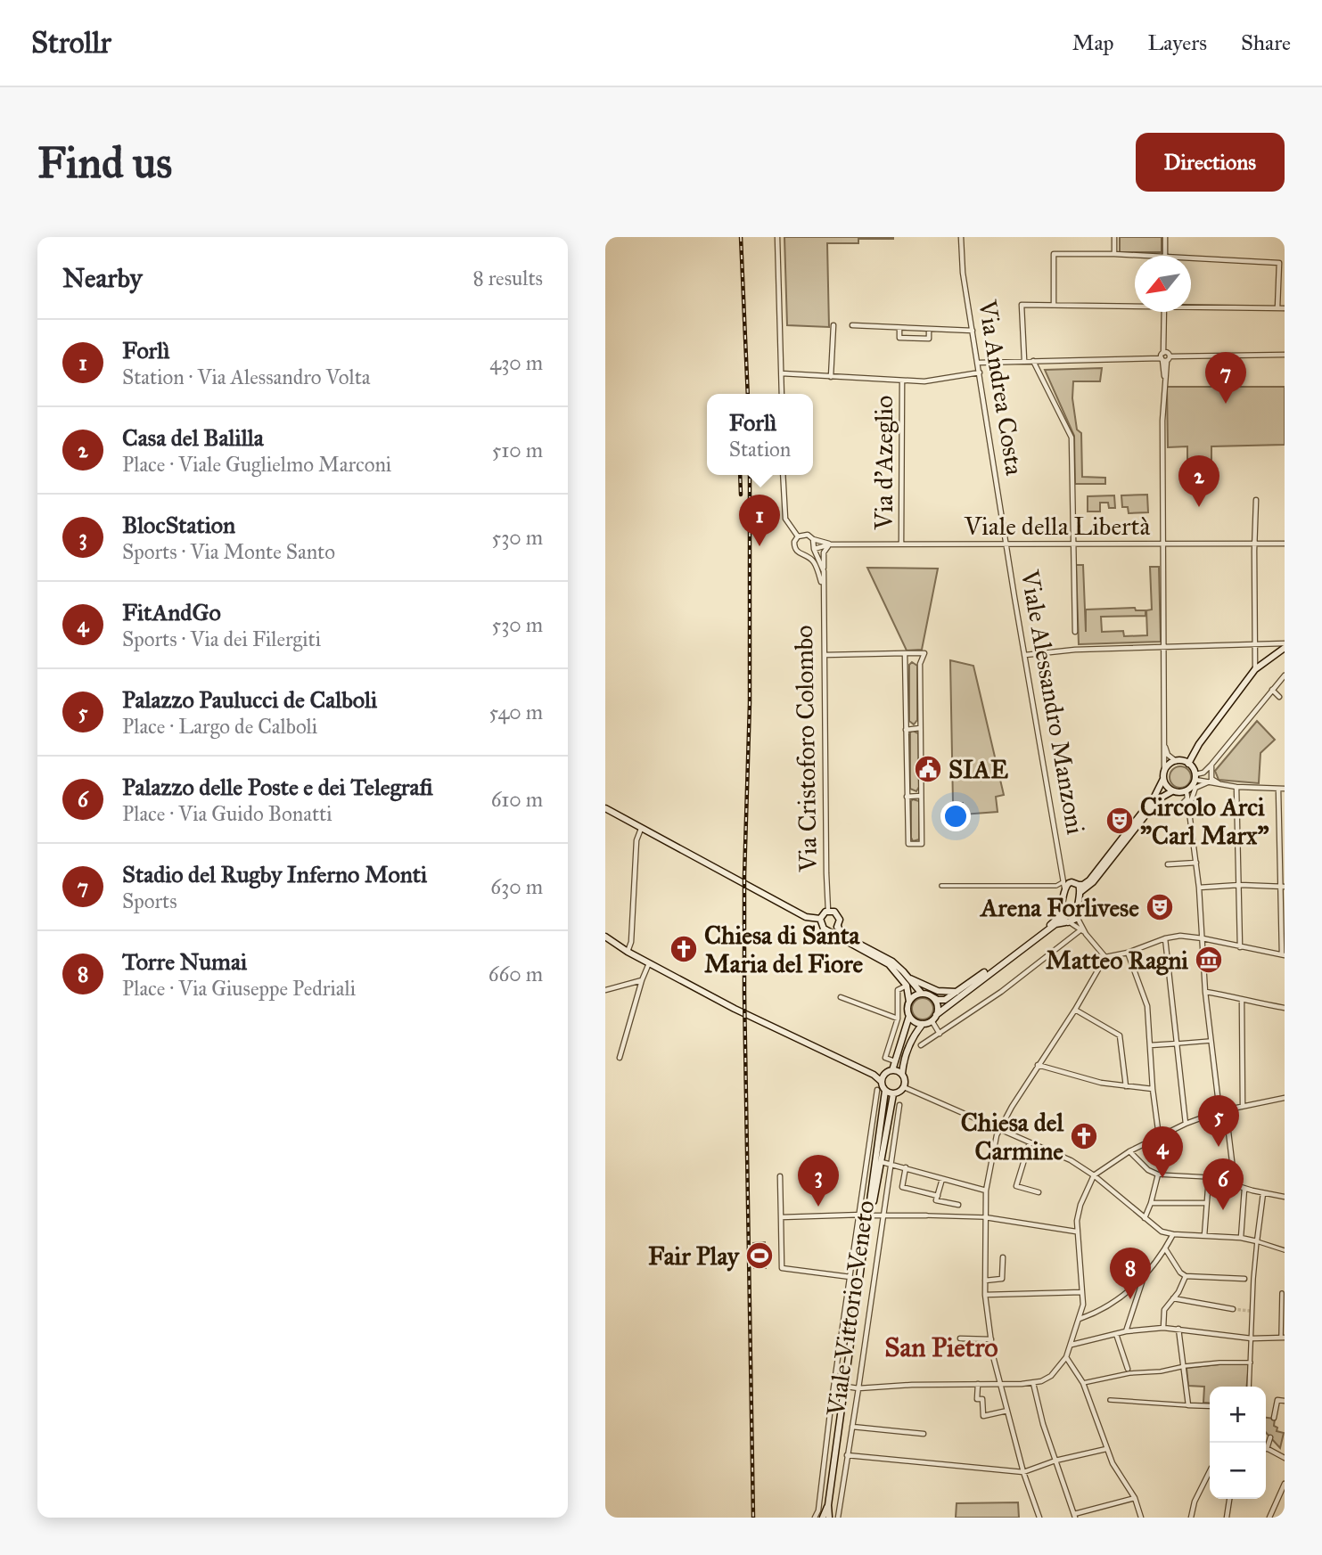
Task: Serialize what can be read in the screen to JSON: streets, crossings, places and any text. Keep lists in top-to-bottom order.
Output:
{
  "streets": {
    "main road": ["Viale Vittorio Veneto"],
    "street": [
      "Via Andrea Costa",
      "Via d'Azeglio",
      "Viale della Libertà",
      "Viale Alessandro Manzoni",
      "Via Cristoforo Colombo"
    ]
  },
  "crossings": [
    ["Via Andrea Costa", "Viale della Libertà"],
    ["Via Andrea Costa", "Viale Alessandro Manzoni"],
    ["Via d'Azeglio", "Viale della Libertà"],
    ["Viale della Libertà", "Viale Alessandro Manzoni"]
  ],
  "districts": ["San Pietro"],
  "places": {
    "public building": ["SIAE"],
    "theatre": ["Circolo Arci \"Carl Marx\"", "Arena Forlivese"],
    "church": ["Chiesa di Santa Maria del Fiore", "Chiesa del Carmine"],
    "museum": ["Matteo Ragni"],
    "sports": ["Fair Play"]
  },
  "north": "bottom left",
  "page": {
    "header": "Strollr",
    "nav": ["Map", "Layers", "Share"],
    "buttons": "Directions",
    "title": "Find us",
    "heading": ["Nearby", "8 results"],
    "list": [
      {
        "mark": "1",
        "name": "Forlì",
        "note": "Station · Via Alessandro Volta",
        "value": "430 m"
      },
      {
        "mark": "2",
        "name": "Casa del Balilla",
        "note": "Place · Viale Guglielmo Marconi",
        "value": "510 m"
      },
      {
        "mark": "3",
        "name": "BlocStation",
        "note": "Sports · Via Monte Santo",
        "value": "530 m"
      },
      {
        "mark": "4",
        "name": "FitAndGo",
        "note": "Sports · Via dei Filergiti",
        "value": "530 m"
      },
      {
        "mark": "5",
        "name": "Palazzo Paulucci de Calboli",
        "note": "Place · Largo de Calboli",
        "value": "540 m"
      },
      {
        "mark": "6",
        "name": "Palazzo delle Poste e dei Telegrafi",
        "note": "Place · Via Guido Bonatti",
        "value": "610 m"
      },
      {
        "mark": "7",
        "name": "Stadio del Rugby Inferno Monti",
        "note": "Sports",
        "value": "630 m"
      },
      {
        "mark": "8",
        "name": "Torre Numai",
        "note": "Place · Via Giuseppe Pedriali",
        "value": "660 m"
      }
    ],
    "pins": [
      "7",
      "2",
      "1",
      "5",
      "4",
      "3",
      "6",
      "8"
    ],
    "popup": ["Forlì", "Station"],
    "map_buttons": ["+", "−"]
  }
}
